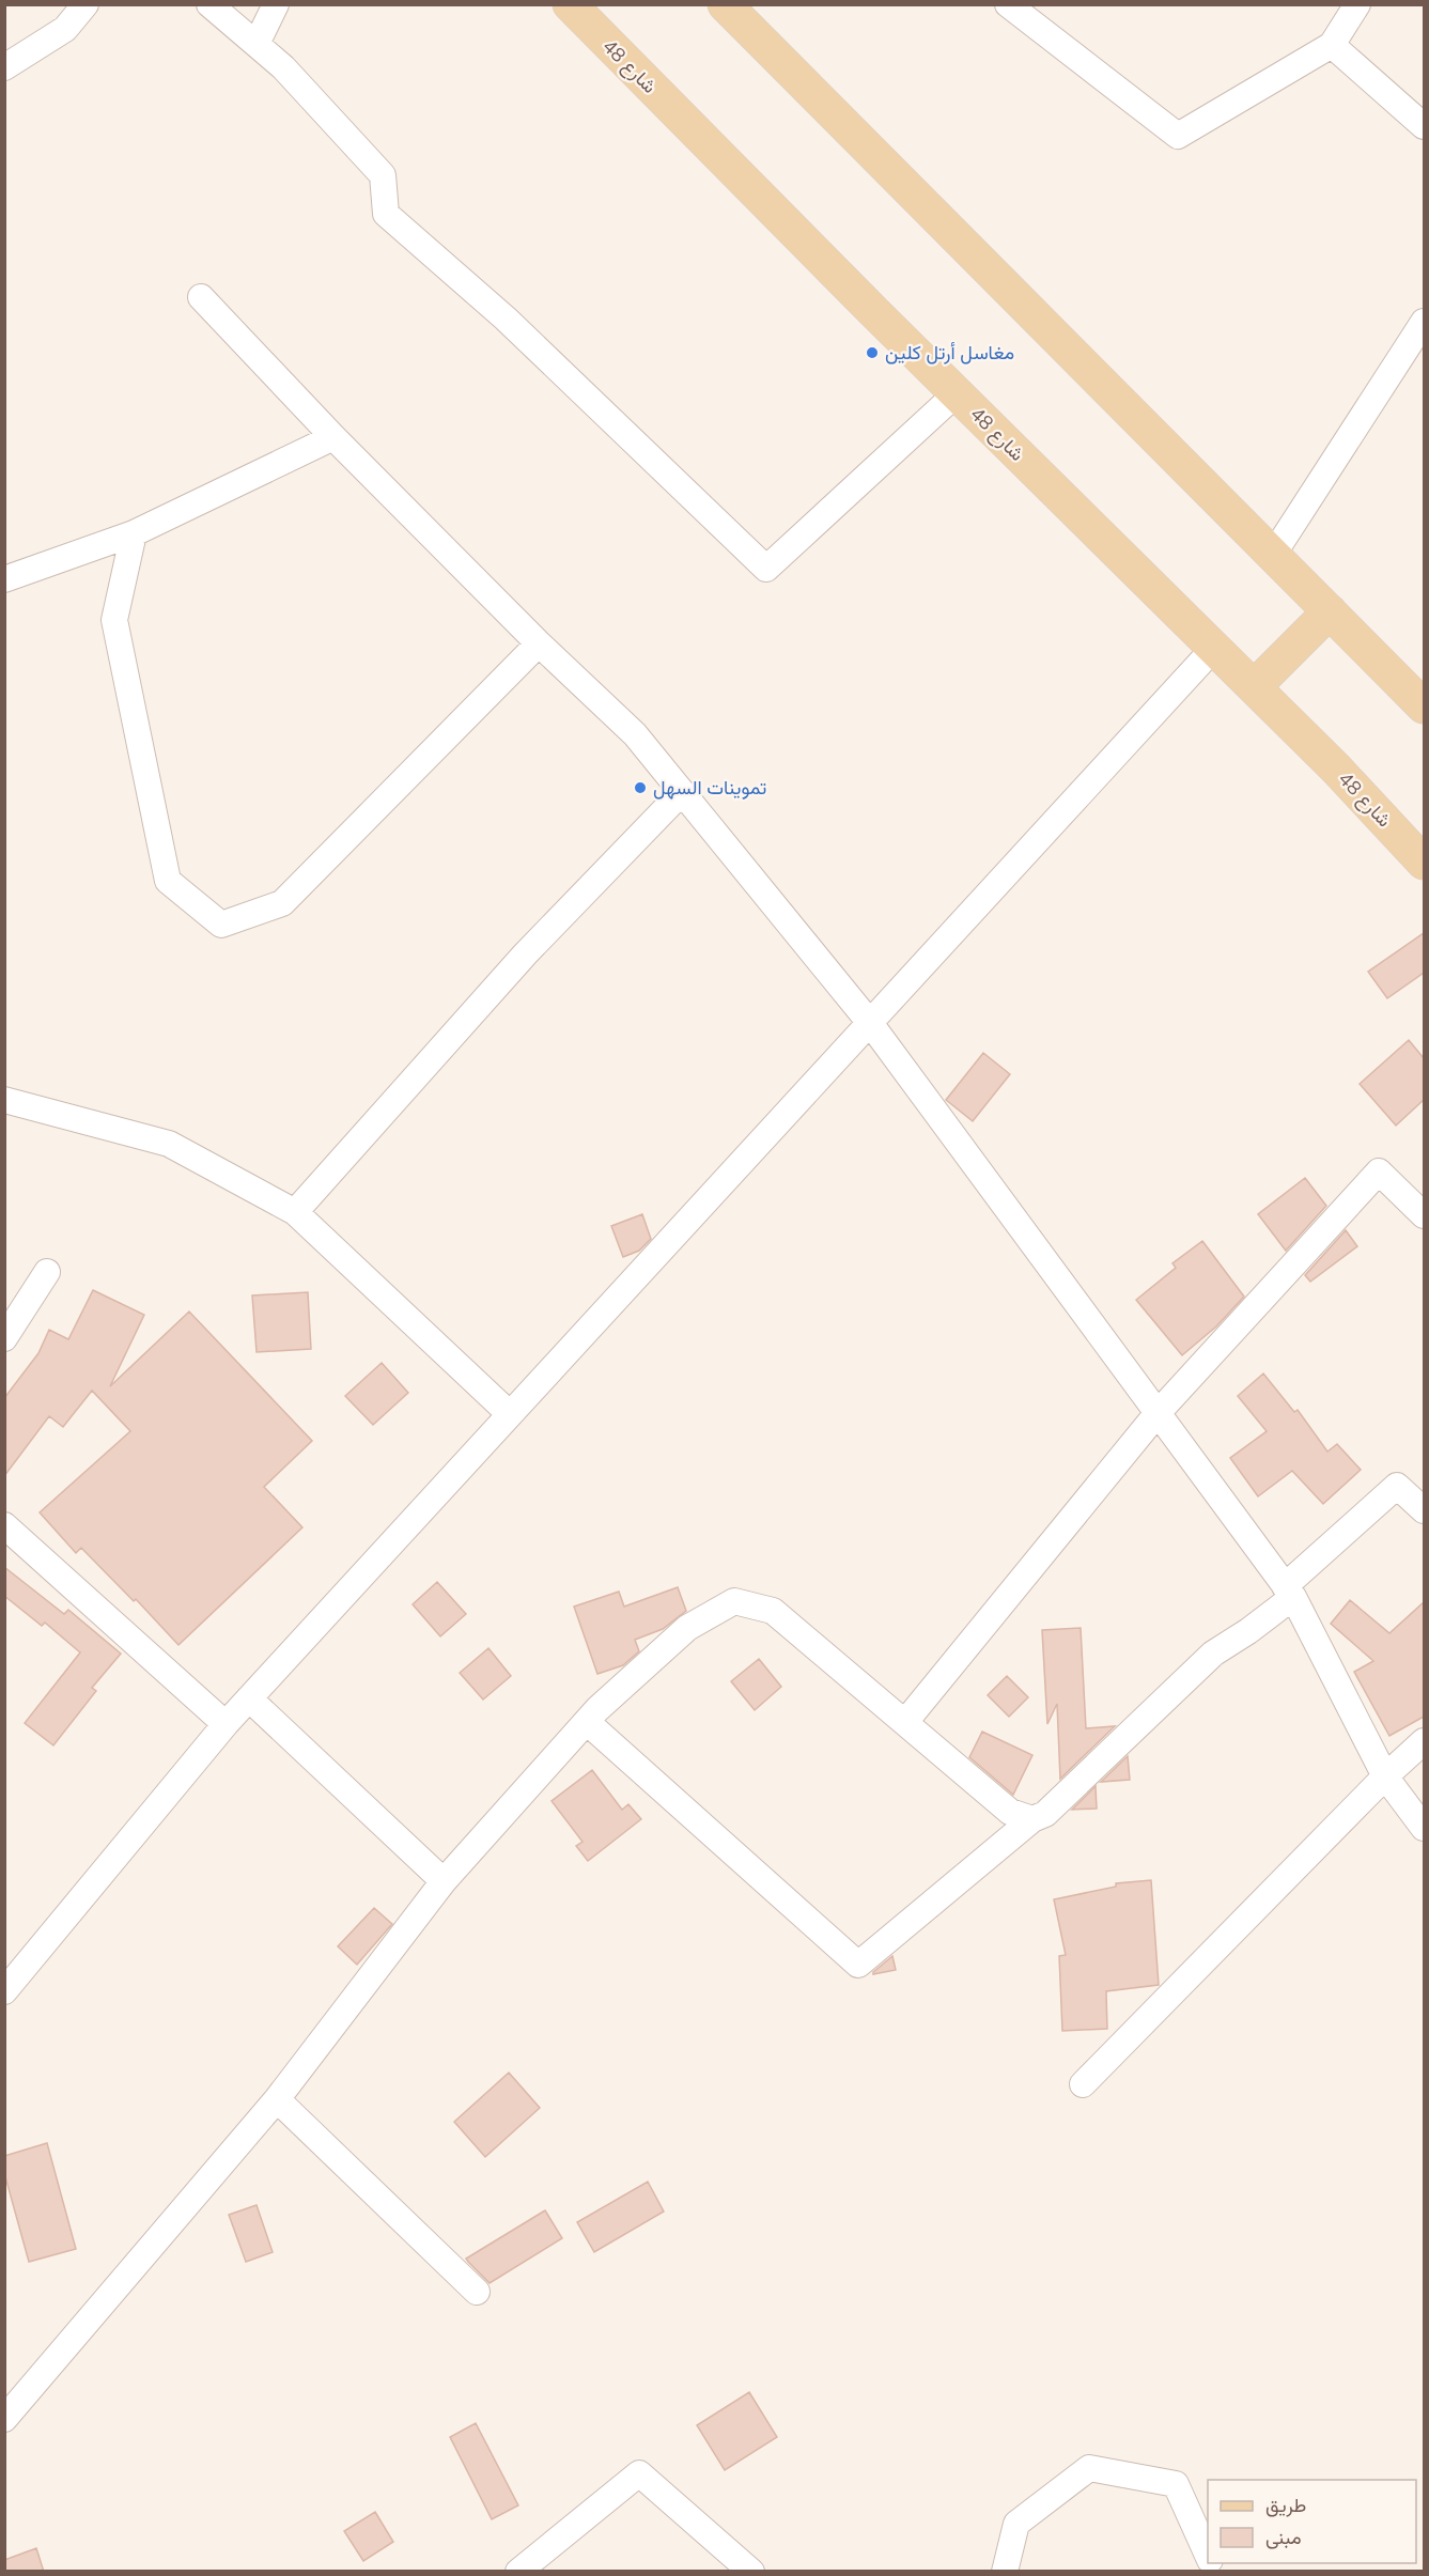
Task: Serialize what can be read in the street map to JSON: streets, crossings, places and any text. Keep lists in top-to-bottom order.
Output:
{
  "streets": {
    "main road": ["شارع 48"]
  },
  "places": ["مغاسل أرتل كلين", "تموينات السهل"],
  "legend": ["طريق", "مبنى"]
}
